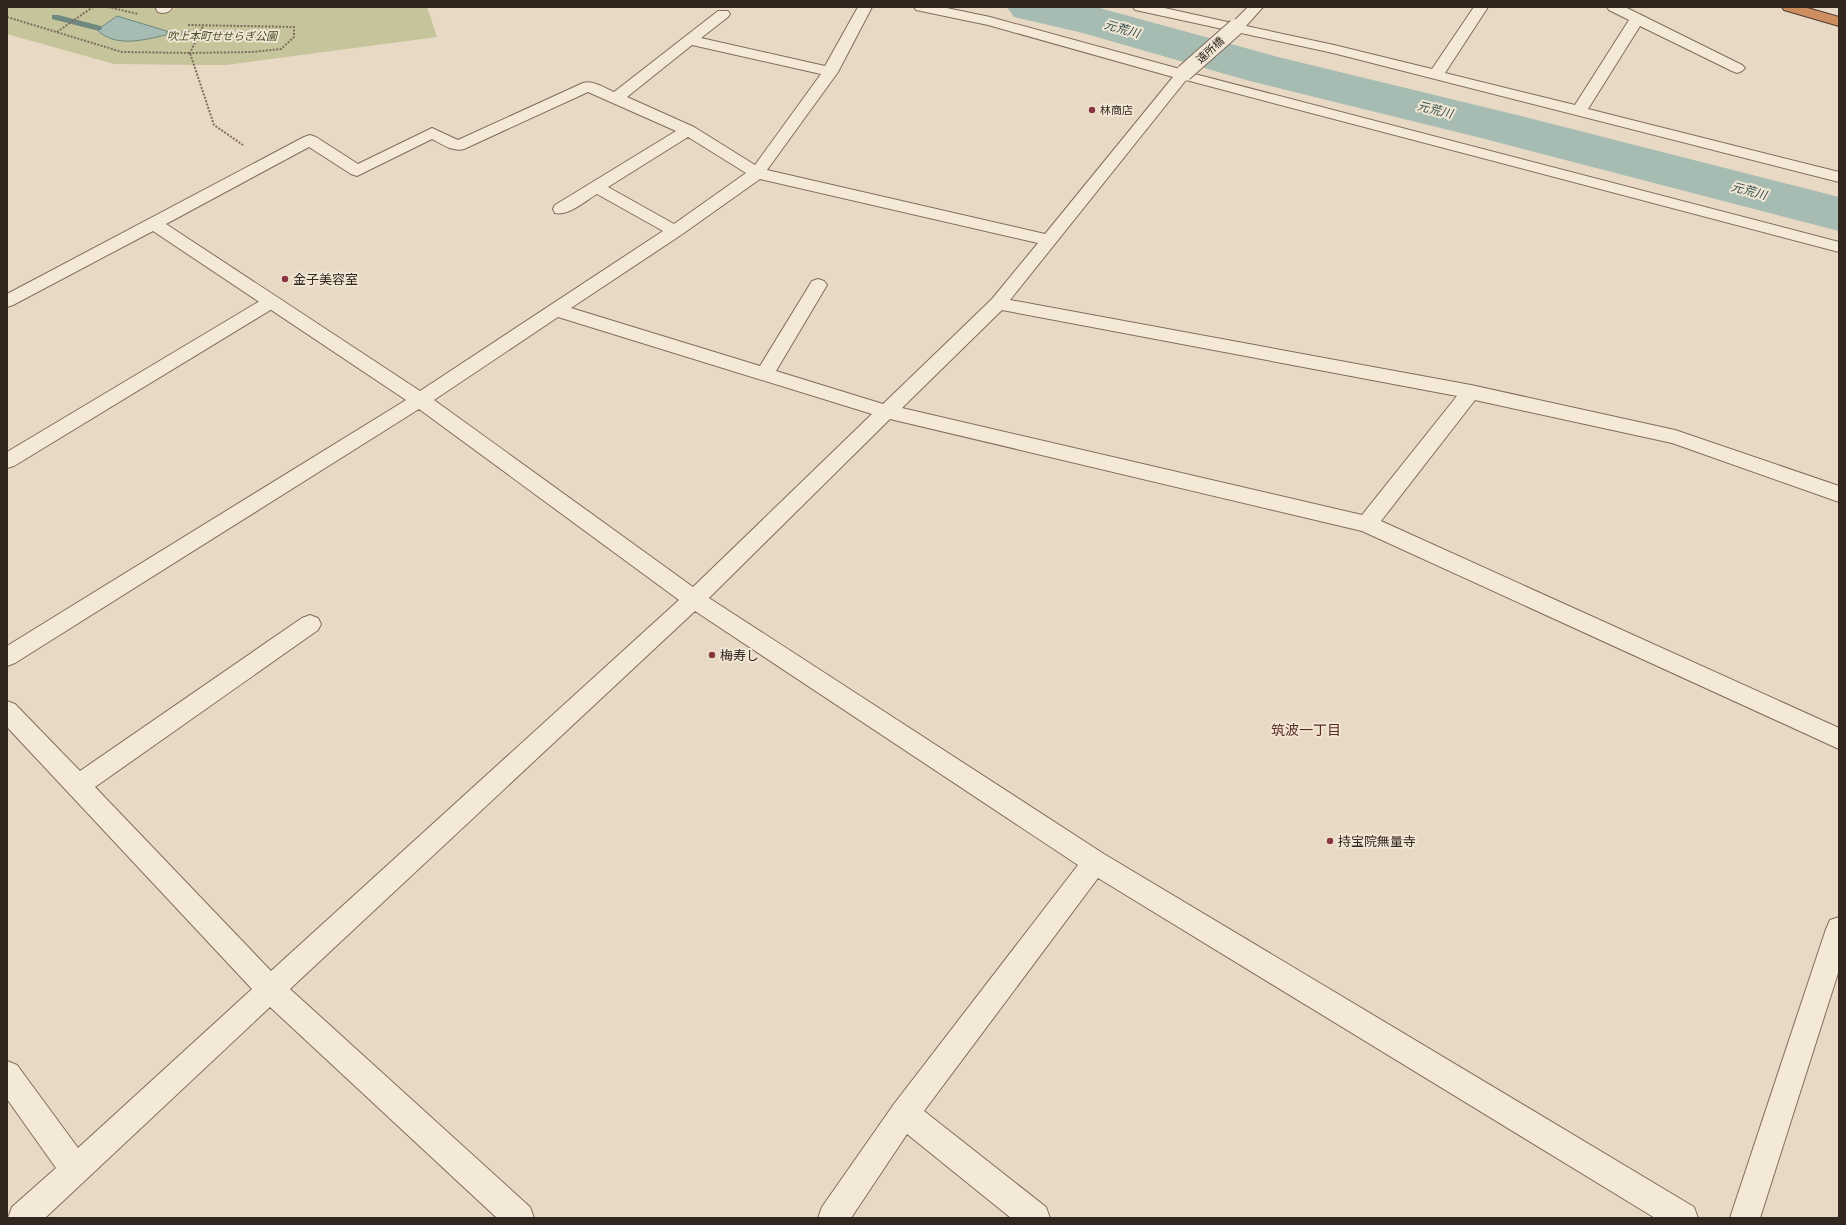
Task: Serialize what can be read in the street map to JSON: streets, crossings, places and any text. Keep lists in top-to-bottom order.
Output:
{
  "streets": {
    "street": ["遠所橋"]
  },
  "districts": ["筑波一丁目"],
  "water": ["元荒川"],
  "parks": ["吹上本町せせらぎ公園"],
  "places": [
    "林商店",
    "金子美容室",
    "梅寿し",
    "持宝院無量寺"
  ]
}
